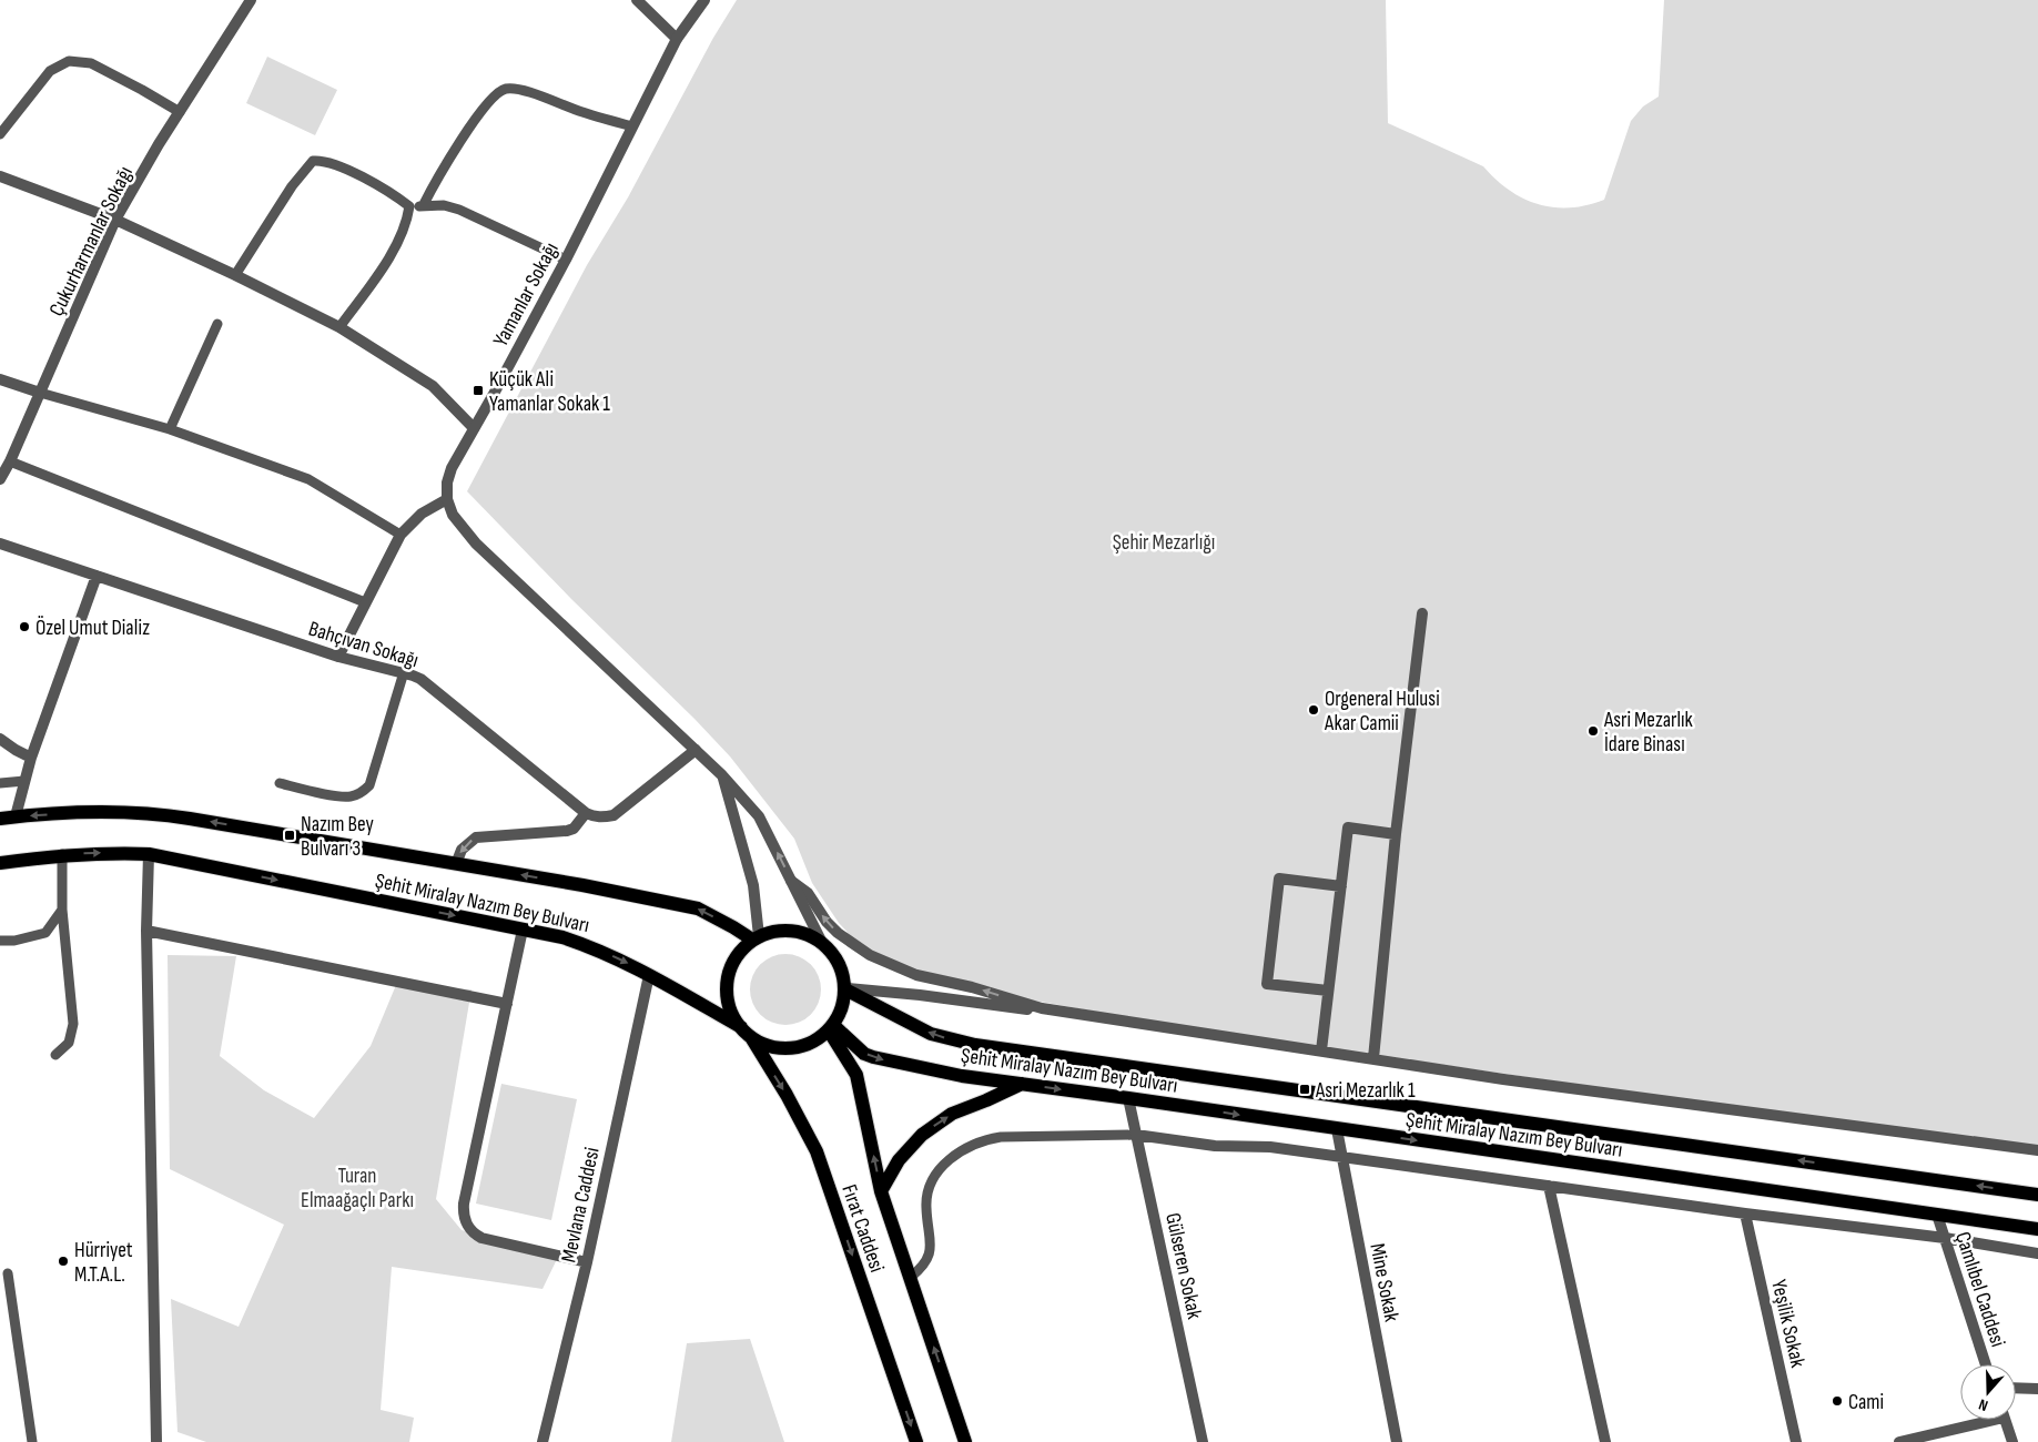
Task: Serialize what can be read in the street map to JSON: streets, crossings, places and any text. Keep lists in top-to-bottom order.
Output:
{
  "streets": {
    "main road": ["Şehit Miralay Nazım Bey Bulvarı", "Fırat Caddesi"],
    "street": [
      "Çukurharmanlar Sokağı",
      "Yamanlar Sokağı",
      "Bahçıvan Sokağı",
      "Mevlana Caddesi",
      "Gülseren Sokak",
      "Mine Sokak",
      "Çamlıbel Caddesi",
      "Yeşilik Sokak"
    ]
  },
  "crossings": [
    ["Şehit Miralay Nazım Bey Bulvarı", "Mevlana Caddesi"],
    ["Şehit Miralay Nazım Bey Bulvarı", "Fırat Caddesi"],
    ["Şehit Miralay Nazım Bey Bulvarı", "Gülseren Sokak"],
    ["Şehit Miralay Nazım Bey Bulvarı", "Mine Sokak"],
    ["Şehit Miralay Nazım Bey Bulvarı", "Çamlıbel Caddesi"]
  ],
  "parks": ["Şehir Mezarlığı", "Turan Elmaağaçlı Parkı"],
  "places": {
    "transit": ["Küçük Ali Yamanlar Sokak 1", "Nazım Bey Bulvarı 3", "Asri Mezarlık 1"],
    "other": [
      "Özel Umut Dializ",
      "Orgeneral Hulusi Akar Camii",
      "Asri Mezarlık İdare Binası",
      "Hürriyet M.T.A.L.",
      "Cami"
    ]
  },
  "north": "bottom"
}
